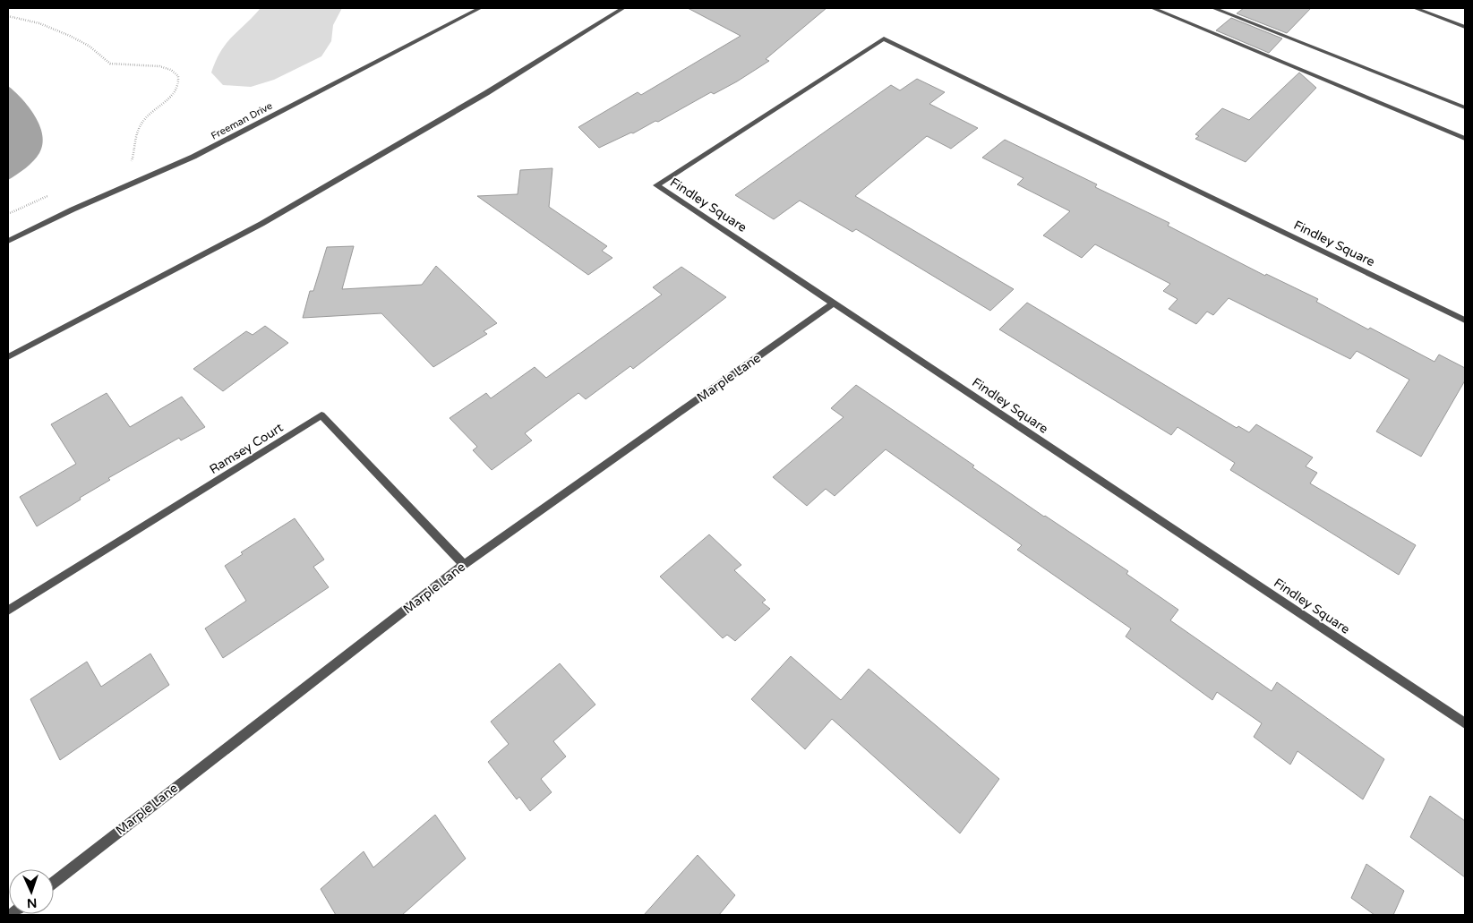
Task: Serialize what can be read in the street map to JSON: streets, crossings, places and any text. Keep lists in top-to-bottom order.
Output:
{
  "streets": {
    "street": [
      "Freeman Drive",
      "Findley Square",
      "Marple Lane",
      "Ramsey Court"
    ]
  },
  "crossings": [
    ["Findley Square", "Marple Lane"],
    ["Marple Lane", "Ramsey Court"]
  ],
  "north": "bottom"
}
